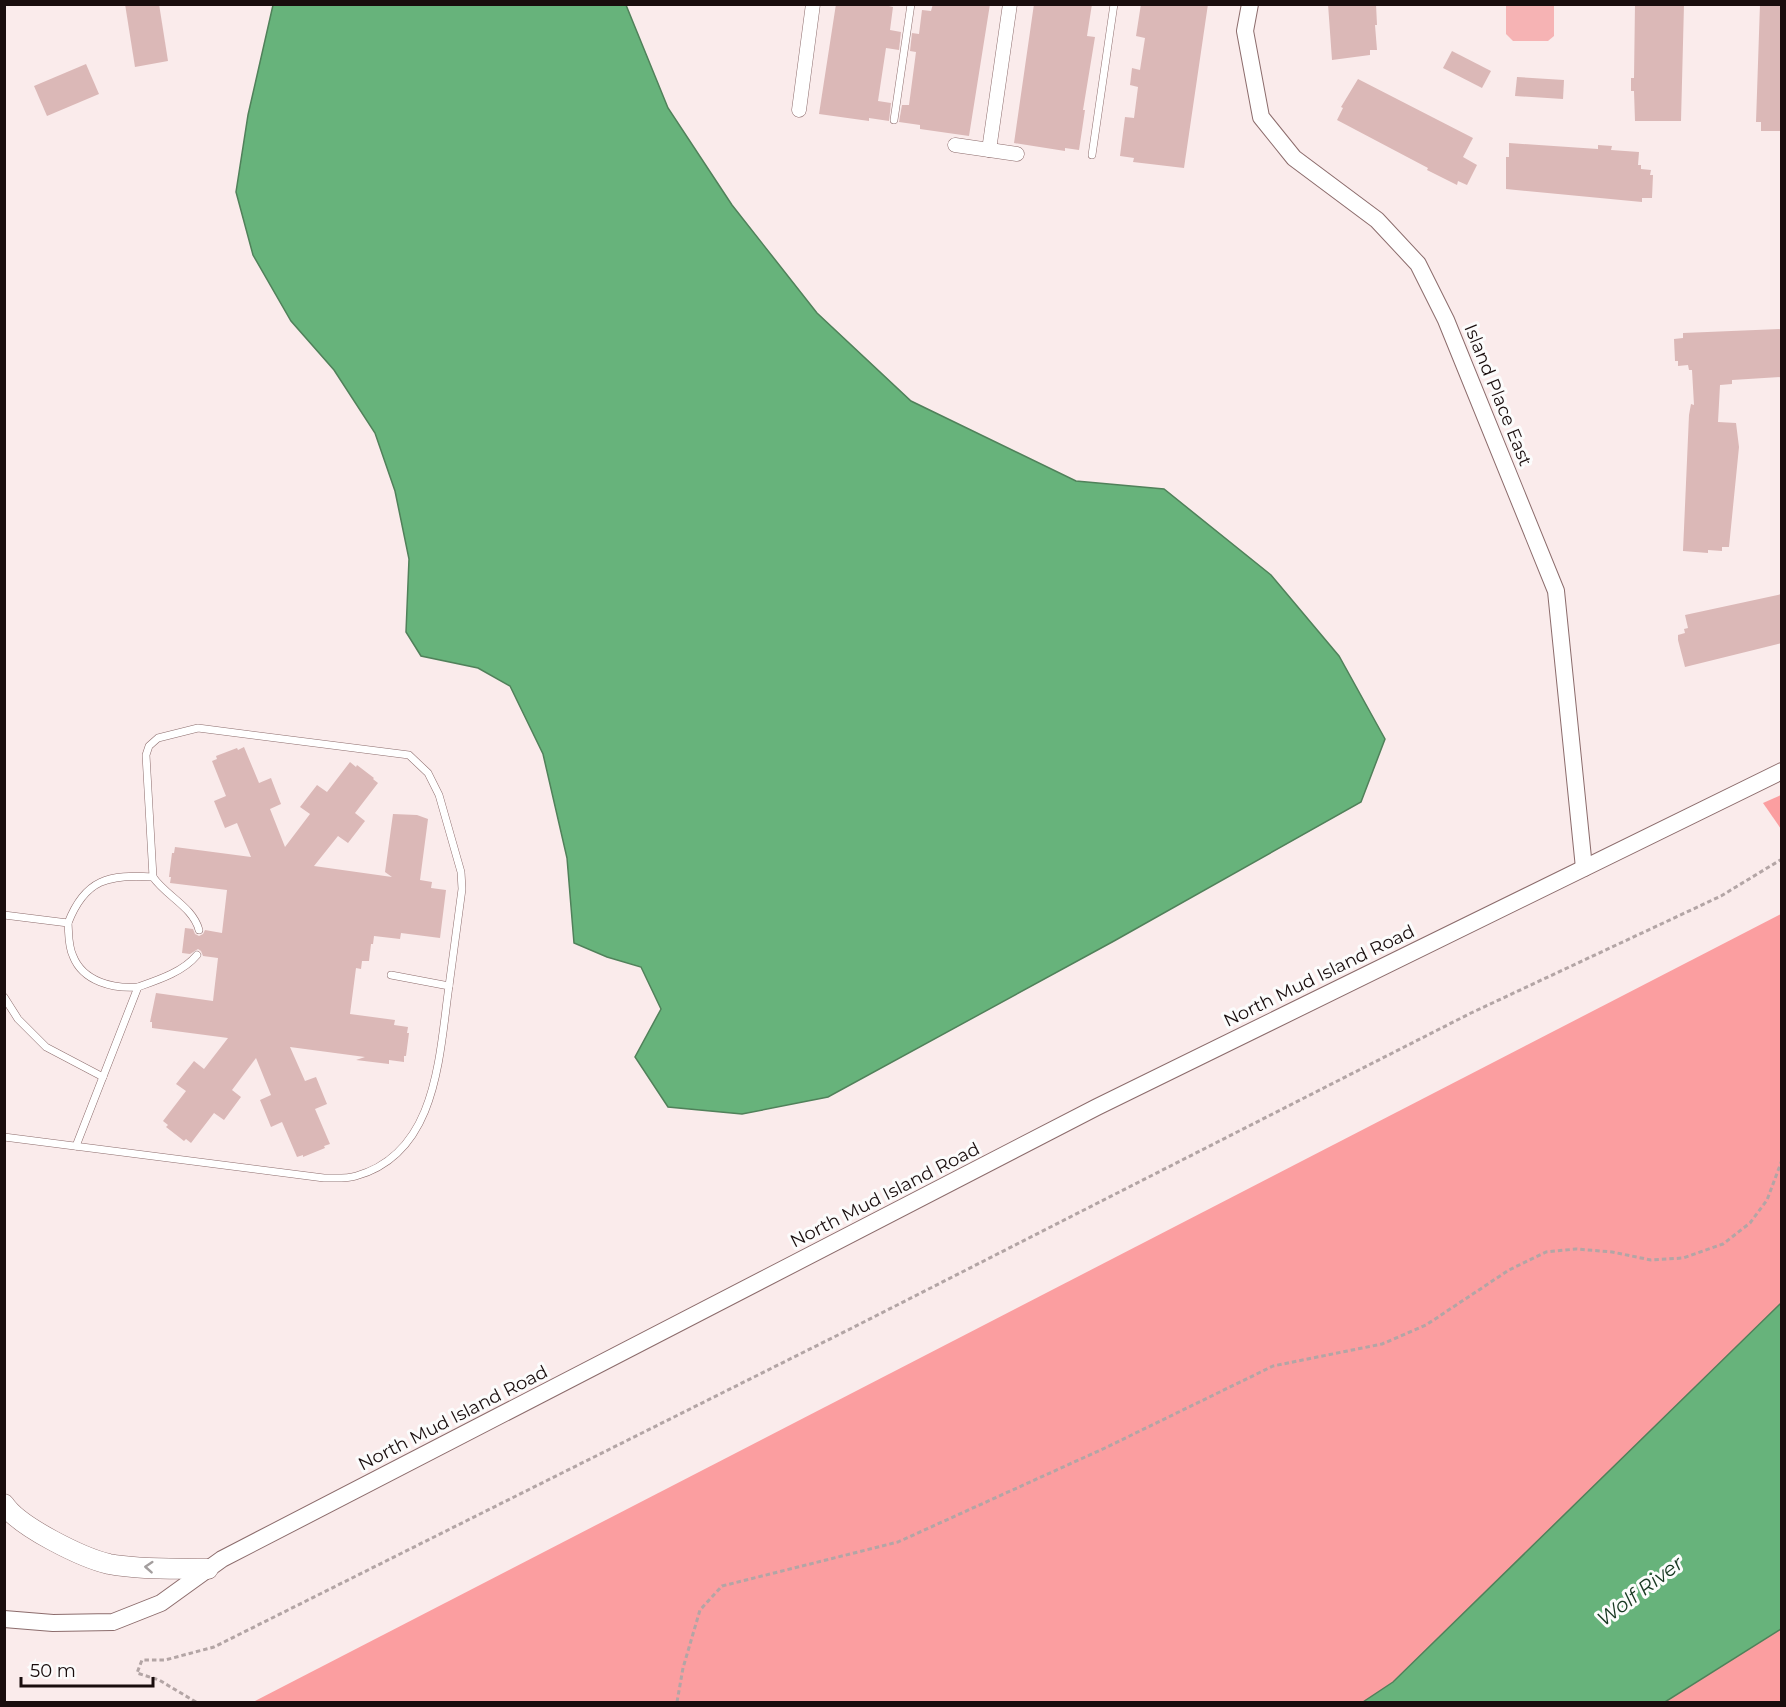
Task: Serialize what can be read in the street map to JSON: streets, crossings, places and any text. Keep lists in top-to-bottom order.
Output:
{
  "streets": {
    "street": ["Island Place East", "North Mud Island Road"]
  },
  "crossings": [
    ["Island Place East", "North Mud Island Road"]
  ],
  "water": ["Wolf River"],
  "scale_bar": "50 m"
}
